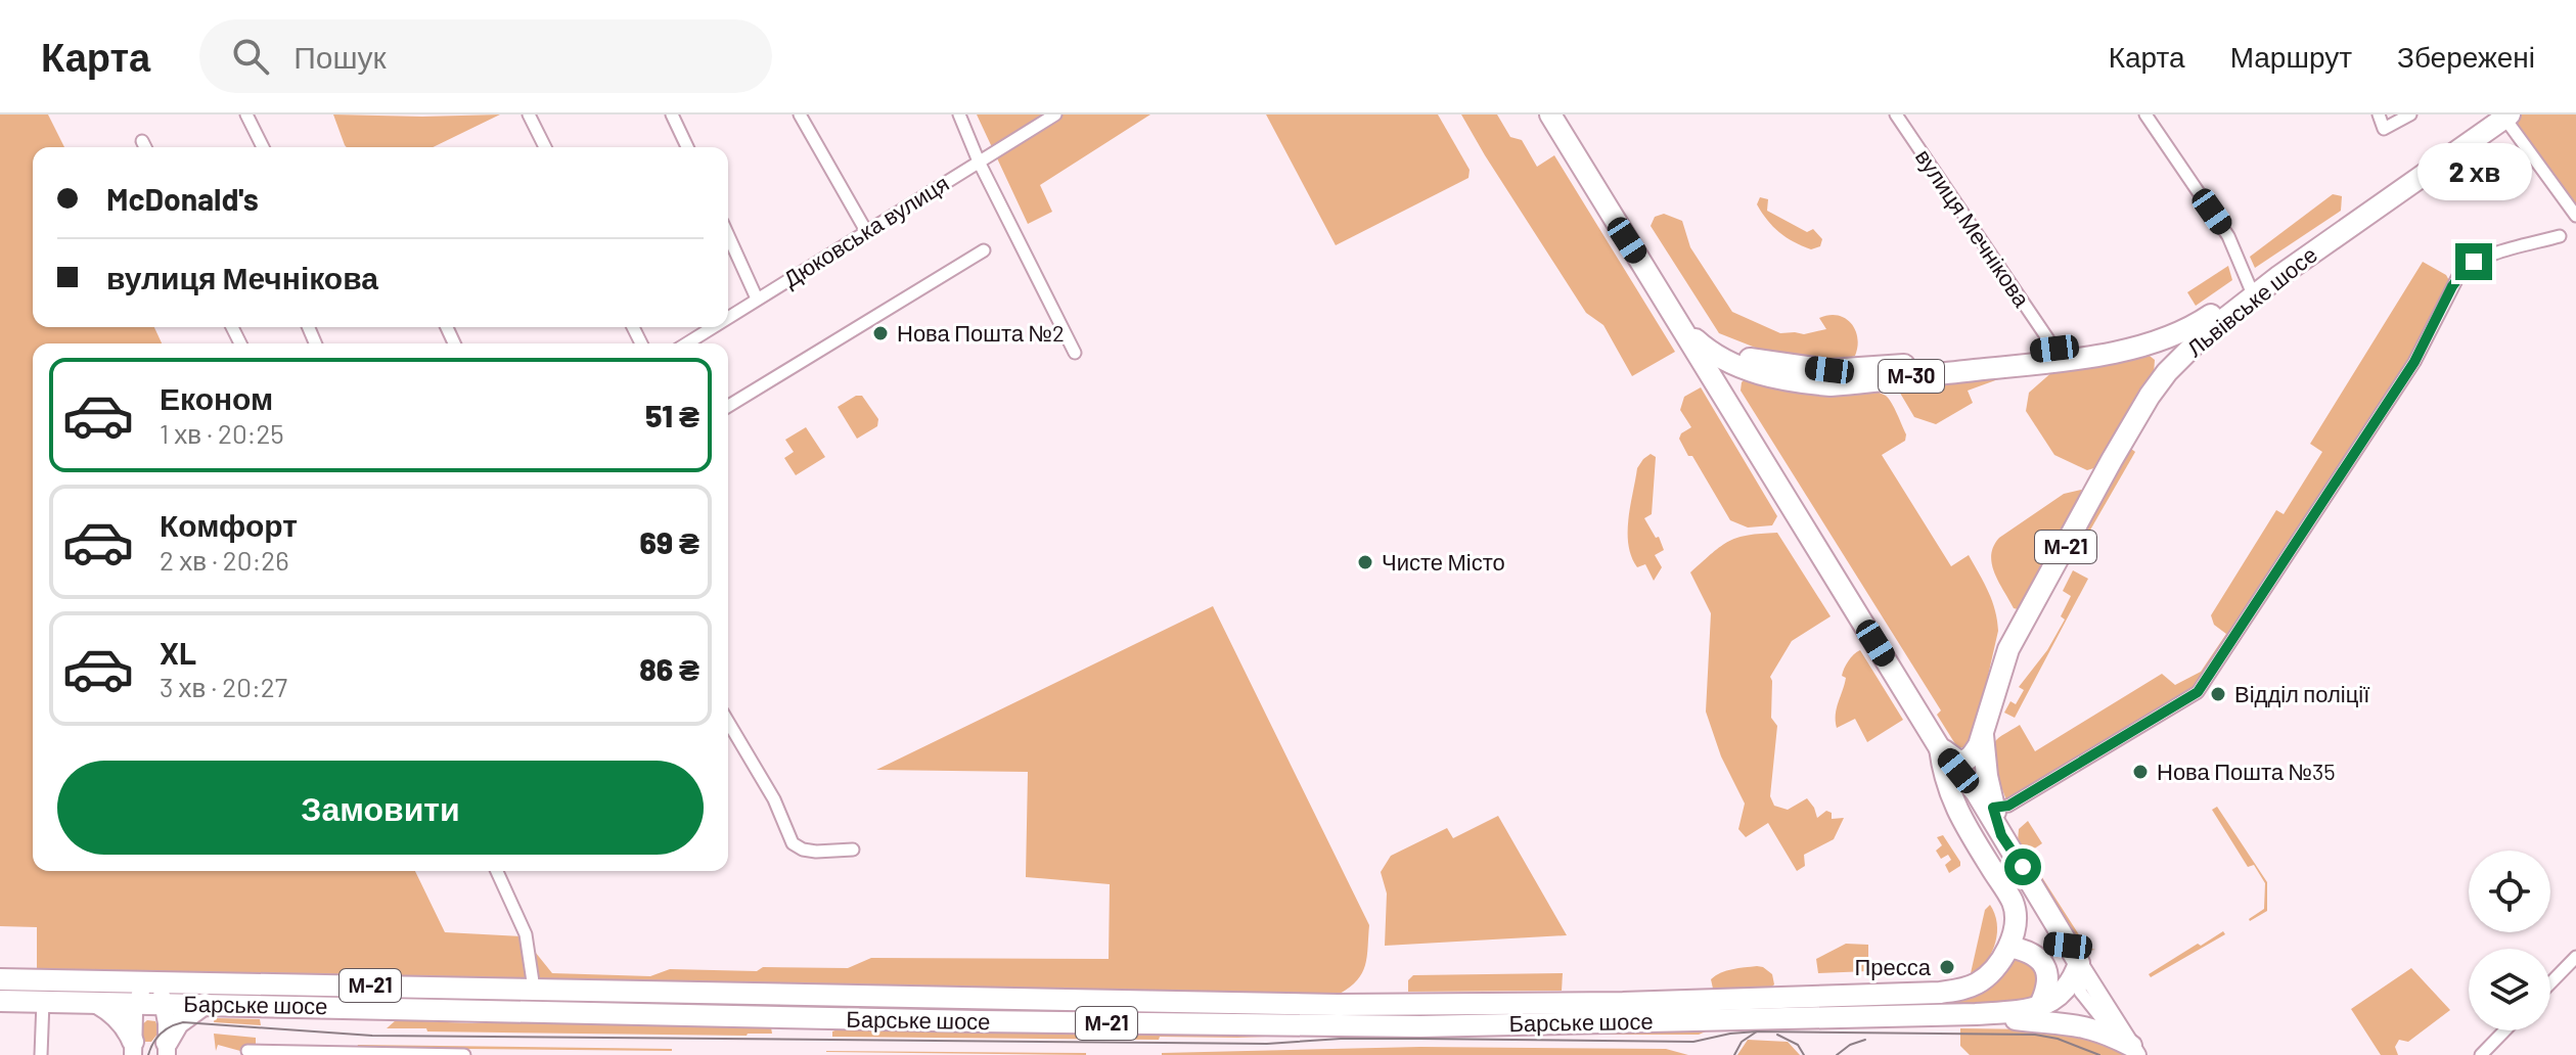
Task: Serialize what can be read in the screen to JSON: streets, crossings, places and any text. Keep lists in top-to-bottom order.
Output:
{
  "streets": {
    "highway": [
      "Львівське шосе",
      "М-30",
      "М-21",
      "Барське шосе"
    ],
    "street": ["вулиця Мечнікова", "Дюковська вулиця"]
  },
  "crossings": [
    ["вулиця Мечнікова", "М-21"],
    ["Львівське шосе", "М-21"],
    ["М-30", "М-21"],
    ["М-21", "Барське шосе"]
  ],
  "places": [
    "Нова Пошта №2",
    "Чисте Місто",
    "Відділ поліції",
    "Нова Пошта №35",
    "Пресса"
  ],
  "page": {
    "header": "Карта",
    "search": "Пошук",
    "nav": ["Карта", "Маршрут", "Збережені"],
    "bubble": "2 хв",
    "banner": ["McDonald's", "вулиця Мечнікова"],
    "list": [
      {
        "name": "Економ",
        "note": "1 хв · 20:25",
        "value": "51 ₴"
      },
      {
        "name": "Комфорт",
        "note": "2 хв · 20:26",
        "value": "69 ₴"
      },
      {
        "name": "XL",
        "note": "3 хв · 20:27",
        "value": "86 ₴"
      }
    ],
    "buttons": "Замовити"
  }
}
